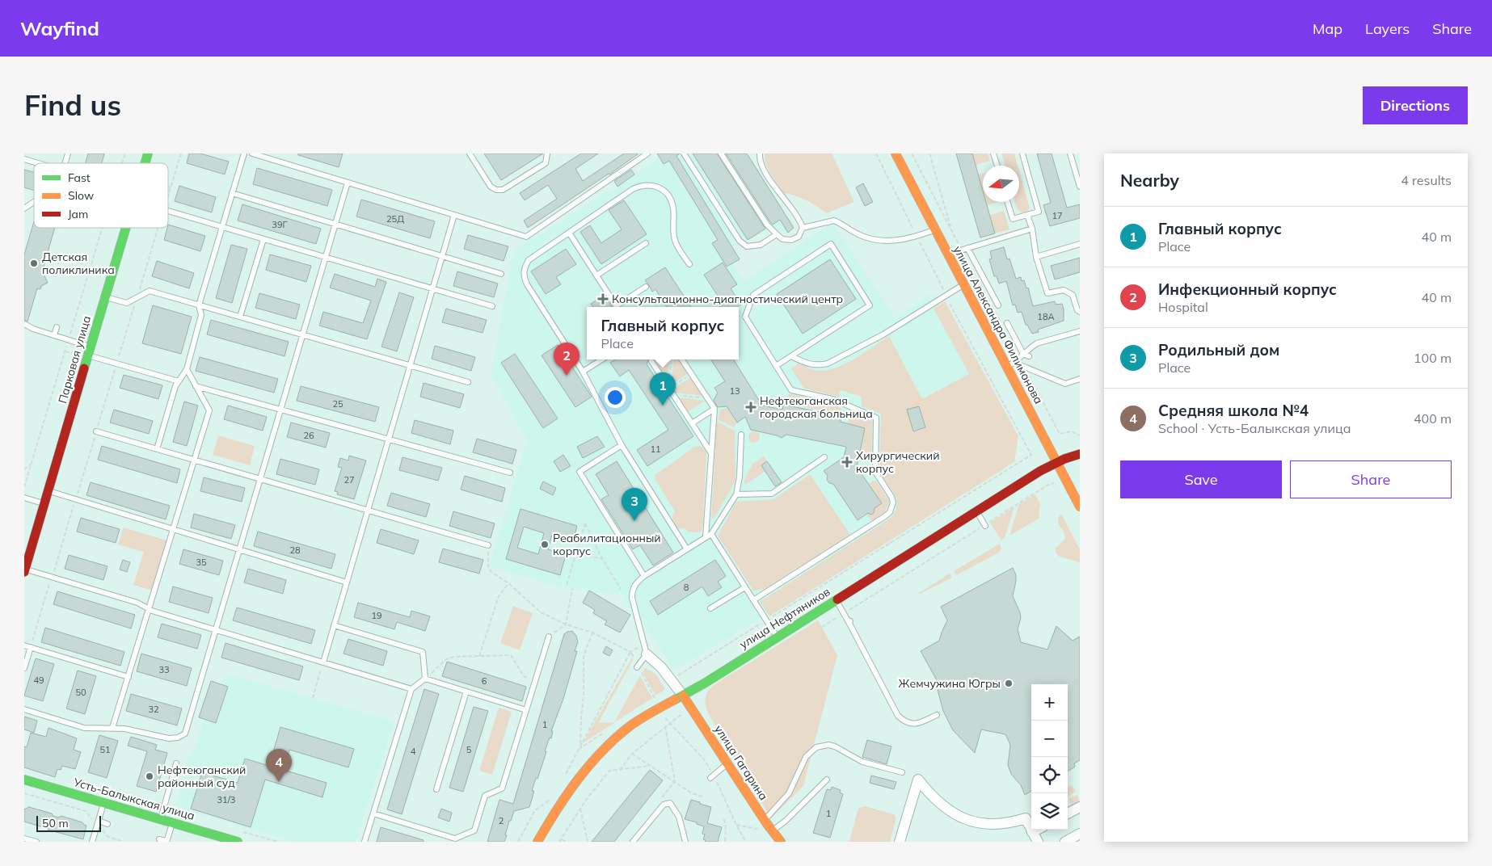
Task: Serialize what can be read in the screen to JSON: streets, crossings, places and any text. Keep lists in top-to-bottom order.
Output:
{
  "streets": {
    "main road": [
      "улица Александра Филимонова",
      "Парковая улица",
      "улица Нефтяников",
      "улица Гагарина",
      "Усть-Балыкская улица"
    ]
  },
  "crossings": [
    ["улица Александра Филимонова", "улица Нефтяников"],
    ["улица Нефтяников", "улица Гагарина"]
  ],
  "places": {
    "other": [
      "Детская поликлиника",
      "Реабилитационный корпус",
      "Жемчужина Югры",
      "Нефтеюганский районный суд"
    ],
    "health": ["Консультационно-диагностический центр", "Нефтеюганская городская больница", "Хирургический корпус"]
  },
  "house_numbers": [
    "17",
    "25Д",
    "39Г",
    "18А",
    "13",
    "25",
    "26",
    "11",
    "27",
    "28",
    "35",
    "8",
    "19",
    "33",
    "49",
    "6",
    "50",
    "32",
    "1",
    "51",
    "5",
    "4",
    "31/3",
    "1",
    "2"
  ],
  "legend": ["Fast", "Slow", "Jam"],
  "scale_bar": "50 m",
  "north": "left",
  "page": {
    "header": "Wayfind",
    "nav": ["Map", "Layers", "Share"],
    "buttons": [
      "Directions",
      ["Save", "Share"]
    ],
    "title": "Find us",
    "heading": ["Nearby", "4 results"],
    "list": [
      {
        "mark": "1",
        "name": "Главный корпус",
        "note": "Place",
        "value": "40 m"
      },
      {
        "mark": "2",
        "name": "Инфекционный корпус",
        "note": "Hospital",
        "value": "40 m"
      },
      {
        "mark": "3",
        "name": "Родильный дом",
        "note": "Place",
        "value": "100 m"
      },
      {
        "mark": "4",
        "name": "Средняя школа №4",
        "note": "School · Усть-Балыкская улица",
        "value": "400 m"
      }
    ],
    "popup": ["Главный корпус", "Place"],
    "pins": [
      "2",
      "1",
      "3",
      "4"
    ],
    "map_buttons": ["+", "−"],
    "scale": "50 m"
  }
}
